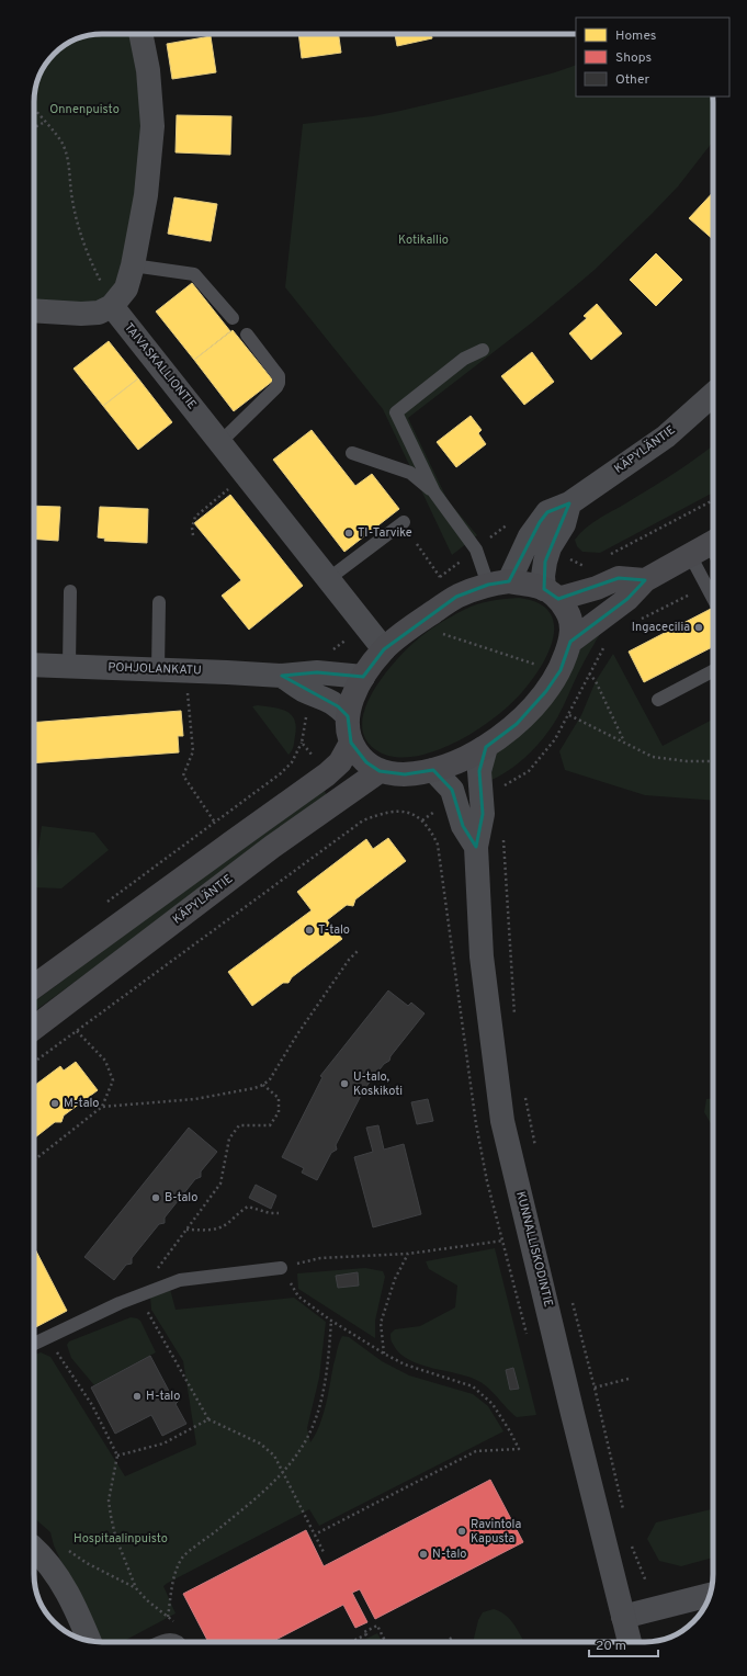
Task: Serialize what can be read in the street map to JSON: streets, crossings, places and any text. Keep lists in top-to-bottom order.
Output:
{
  "streets": {
    "main road": ["KÄPYLÄNTIE"],
    "street": ["TAIVASKALLIONTIE", "POHJOLANKATU", "KUNNALLISKODINTIE"]
  },
  "parks": ["Onnenpuisto", "Kotikallio", "Hospitaalinpuisto"],
  "places": [
    "TI-Tarvike",
    "Ingacecilia",
    "T-talo",
    "U-talo, Koskikoti",
    "M-talo",
    "B-talo",
    "H-talo",
    "Ravintola Kapusta",
    "N-talo"
  ],
  "legend": ["Homes", "Shops", "Other"],
  "scale_bar": "20 m"
}
